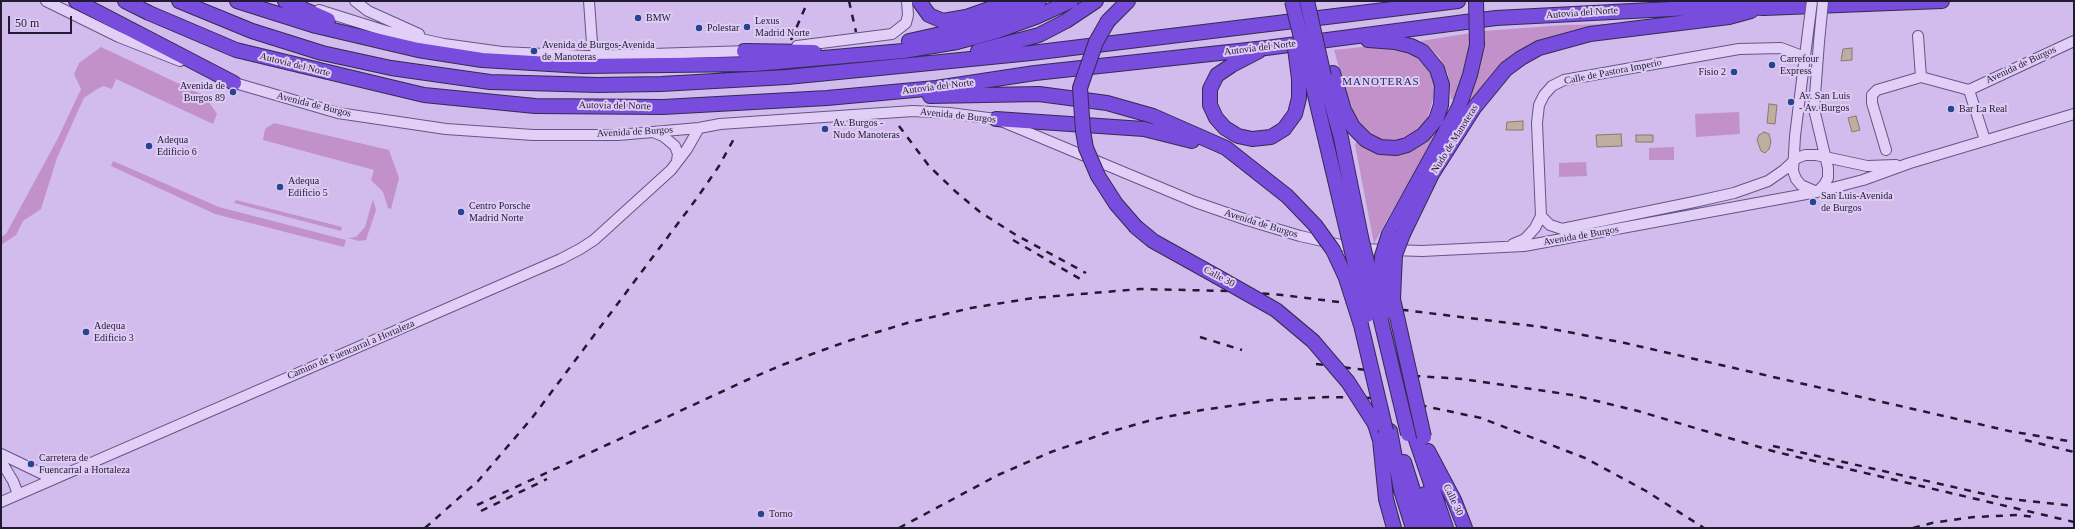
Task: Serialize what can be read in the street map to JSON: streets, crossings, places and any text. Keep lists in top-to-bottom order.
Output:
{
  "streets": {
    "highway": ["Autovía del Norte", "Nudo de Manoteras", "Calle 30"],
    "street": ["Avenida de Burgos", "Calle de Pastora Imperio", "Camino de Fuencarral a Hortaleza"]
  },
  "crossings": [
    ["Autovía del Norte", "Nudo de Manoteras"],
    ["Avenida de Burgos", "Calle de Pastora Imperio"],
    ["Avenida de Burgos", "Camino de Fuencarral a Hortaleza"],
    ["Nudo de Manoteras", "Calle 30"]
  ],
  "districts": ["MANOTERAS"],
  "places": [
    "BMW",
    "Lexus Madrid Norte",
    "Polestar",
    "Avenida de Burgos-Avenida de Manoteras",
    "Carrefour Express",
    "Fisio 2",
    "Avenida de Burgos 89",
    "Av. San Luis - Av. Burgos",
    "Bar La Real",
    "Av. Burgos - Nudo Manoteras",
    "Adequa Edificio 6",
    "Adequa Edificio 5",
    "San Luis-Avenida de Burgos",
    "Centro Porsche Madrid Norte",
    "Adequa Edificio 3",
    "Carretera de Fuencarral a Hortaleza",
    "Torno"
  ],
  "scale_bar": "50 m"
}
